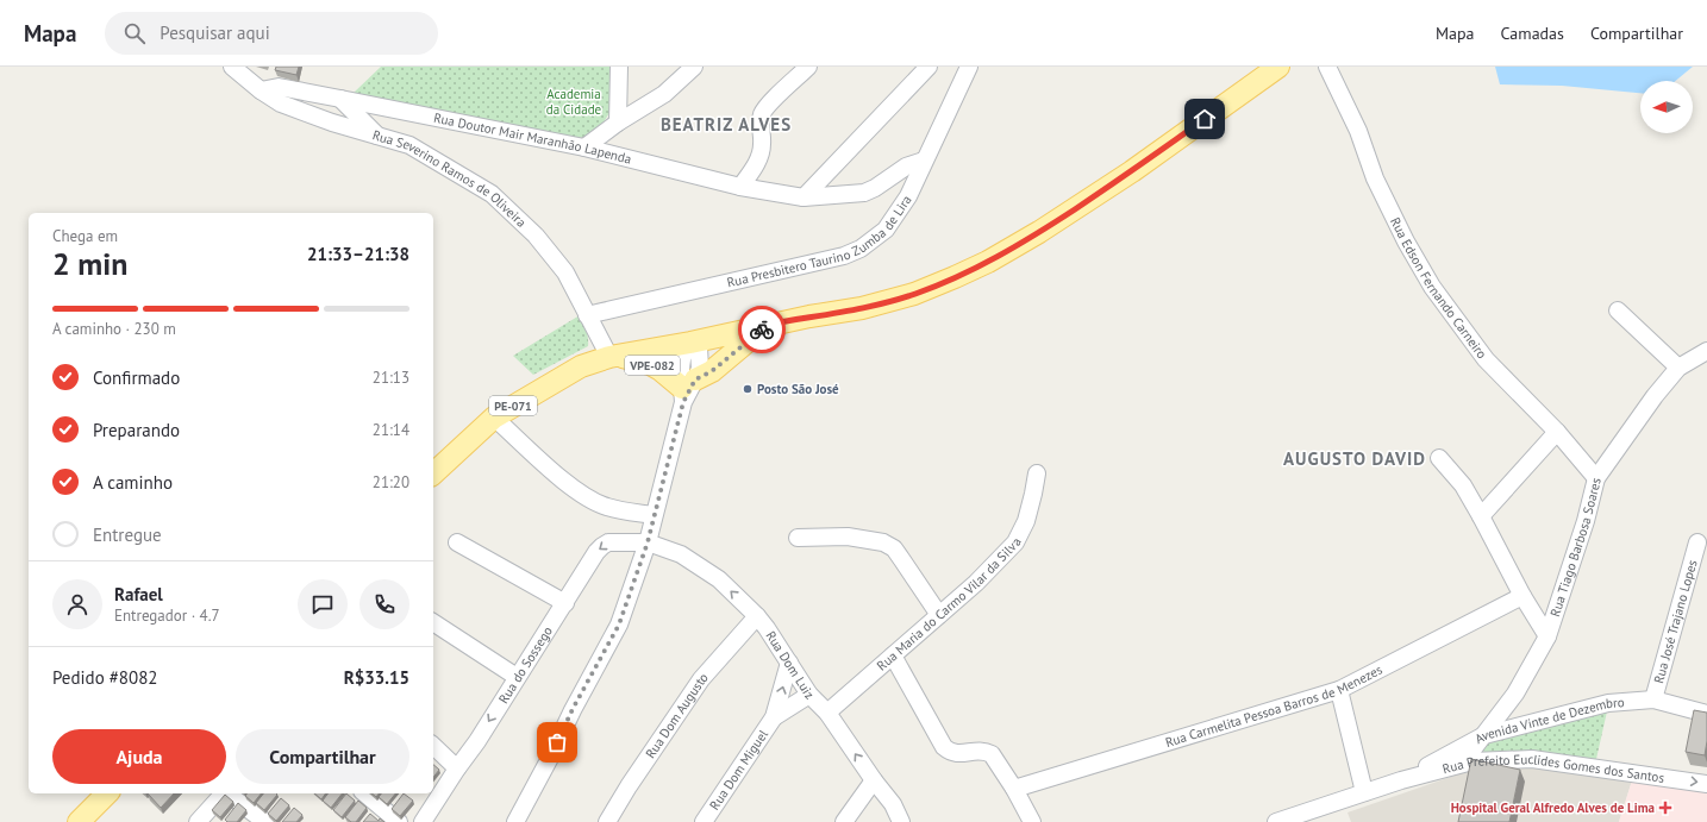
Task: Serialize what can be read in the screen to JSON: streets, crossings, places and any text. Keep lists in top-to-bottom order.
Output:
{
  "streets": {
    "main road": ["VPE-082", "PE-071"],
    "street": [
      "Rua Doutor Mair Maranhão Lapenda",
      "Rua Severino Ramos de Oliveira",
      "Rua Presbitero Taurino Zumba de Lira",
      "Rua Edson Fernando Carneiro",
      "Rua Tiago Barbosa Soares",
      "Rua Maria do Carmo Vilar da Silva",
      "Rua José Trajano Lopes",
      "Rua Dom Luiz",
      "Rua do Sossego",
      "Rua Carmelita Pessoa Barros de Menezes",
      "Rua Dom Augusto",
      "Avenida Vinte de Dezembro",
      "Rua Dom Miguel",
      "Rua Prefeito Euclides Gomes dos Santos"
    ]
  },
  "crossings": [
    ["Rua Doutor Mair Maranhão Lapenda", "Rua Severino Ramos de Oliveira"],
    ["Rua Doutor Mair Maranhão Lapenda", "Rua Presbitero Taurino Zumba de Lira"],
    ["Rua Severino Ramos de Oliveira", "Rua Presbitero Taurino Zumba de Lira"],
    ["Rua Severino Ramos de Oliveira", "VPE-082"],
    ["Rua Severino Ramos de Oliveira", "PE-071"],
    ["Rua Edson Fernando Carneiro", "Rua Tiago Barbosa Soares"],
    ["VPE-082", "PE-071"],
    ["VPE-082", "Rua Dom Luiz"],
    ["VPE-082", "Rua do Sossego"],
    ["Rua Tiago Barbosa Soares", "Avenida Vinte de Dezembro"],
    ["Rua Tiago Barbosa Soares", "Rua Prefeito Euclides Gomes dos Santos"],
    ["Rua Maria do Carmo Vilar da Silva", "Rua Dom Luiz"],
    ["Rua José Trajano Lopes", "Avenida Vinte de Dezembro"],
    ["Rua Dom Luiz", "Rua do Sossego"],
    ["Rua Dom Luiz", "Rua Dom Augusto"],
    ["Rua Dom Luiz", "Rua Dom Miguel"],
    ["Avenida Vinte de Dezembro", "Rua Prefeito Euclides Gomes dos Santos"]
  ],
  "one_way": ["Rua Prefeito Euclides Gomes dos Santos"],
  "districts": ["BEATRIZ ALVES", "AUGUSTO DAVID"],
  "parks": ["Academia da Cidade"],
  "places": {
    "other": ["Posto São José"],
    "health": ["Hospital Geral Alfredo Alves de Lima"]
  },
  "north": "left",
  "page": {
    "header": "Mapa",
    "search": "Pesquisar aqui",
    "nav": ["Mapa", "Camadas", "Compartilhar"],
    "heading": ["2 min", "Chega em", "21:33–21:38"],
    "panel": [
      "Rafael",
      "Entregador · 4.7",
      "Pedido #8082",
      "R$33.15"
    ],
    "bar": "A caminho · 230 m",
    "list": [
      ["Confirmado", "21:13"],
      ["Preparando", "21:14"],
      ["A caminho", "21:20"],
      "Entregue"
    ],
    "buttons": ["Ajuda", "Compartilhar"]
  }
}
